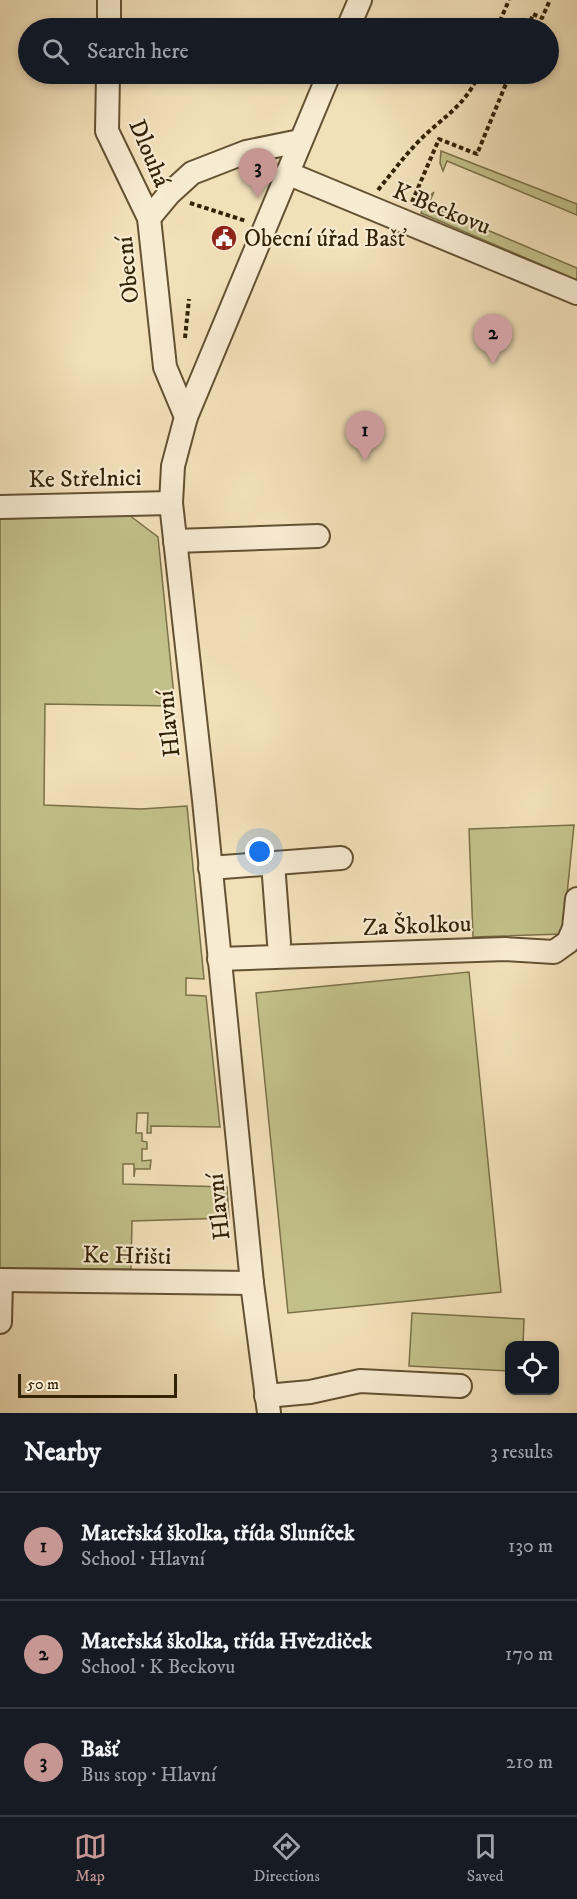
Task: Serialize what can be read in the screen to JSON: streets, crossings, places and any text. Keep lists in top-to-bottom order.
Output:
{
  "streets": {
    "street": [
      "Dlouhá",
      "K Beckovu",
      "Obecní",
      "Ke Střelnici",
      "Hlavní",
      "Za Školkou",
      "Ke Hřišti"
    ]
  },
  "crossings": [
    ["Dlouhá", "Obecní"],
    ["K Beckovu", "Hlavní"],
    ["Obecní", "Hlavní"],
    ["Ke Střelnici", "Hlavní"],
    ["Hlavní", "Za Školkou"],
    ["Hlavní", "Ke Hřišti"]
  ],
  "places": {
    "public building": ["Obecní úřad Bašť"]
  },
  "scale_bar": "50 m",
  "page": {
    "search": "Search here",
    "pins": ["3", "2", "1"],
    "scale": "50 m",
    "heading": ["Nearby", "3 results"],
    "list": [
      {
        "mark": "1",
        "name": "Mateřská školka, třída Sluníček",
        "note": "School · Hlavní",
        "value": "130 m"
      },
      {
        "mark": "2",
        "name": "Mateřská školka, třída Hvězdiček",
        "note": "School · K Beckovu",
        "value": "170 m"
      },
      {
        "mark": "3",
        "name": "Bašť",
        "note": "Bus stop · Hlavní",
        "value": "210 m"
      }
    ],
    "nav": ["Map", "Directions", "Saved"]
  }
}
